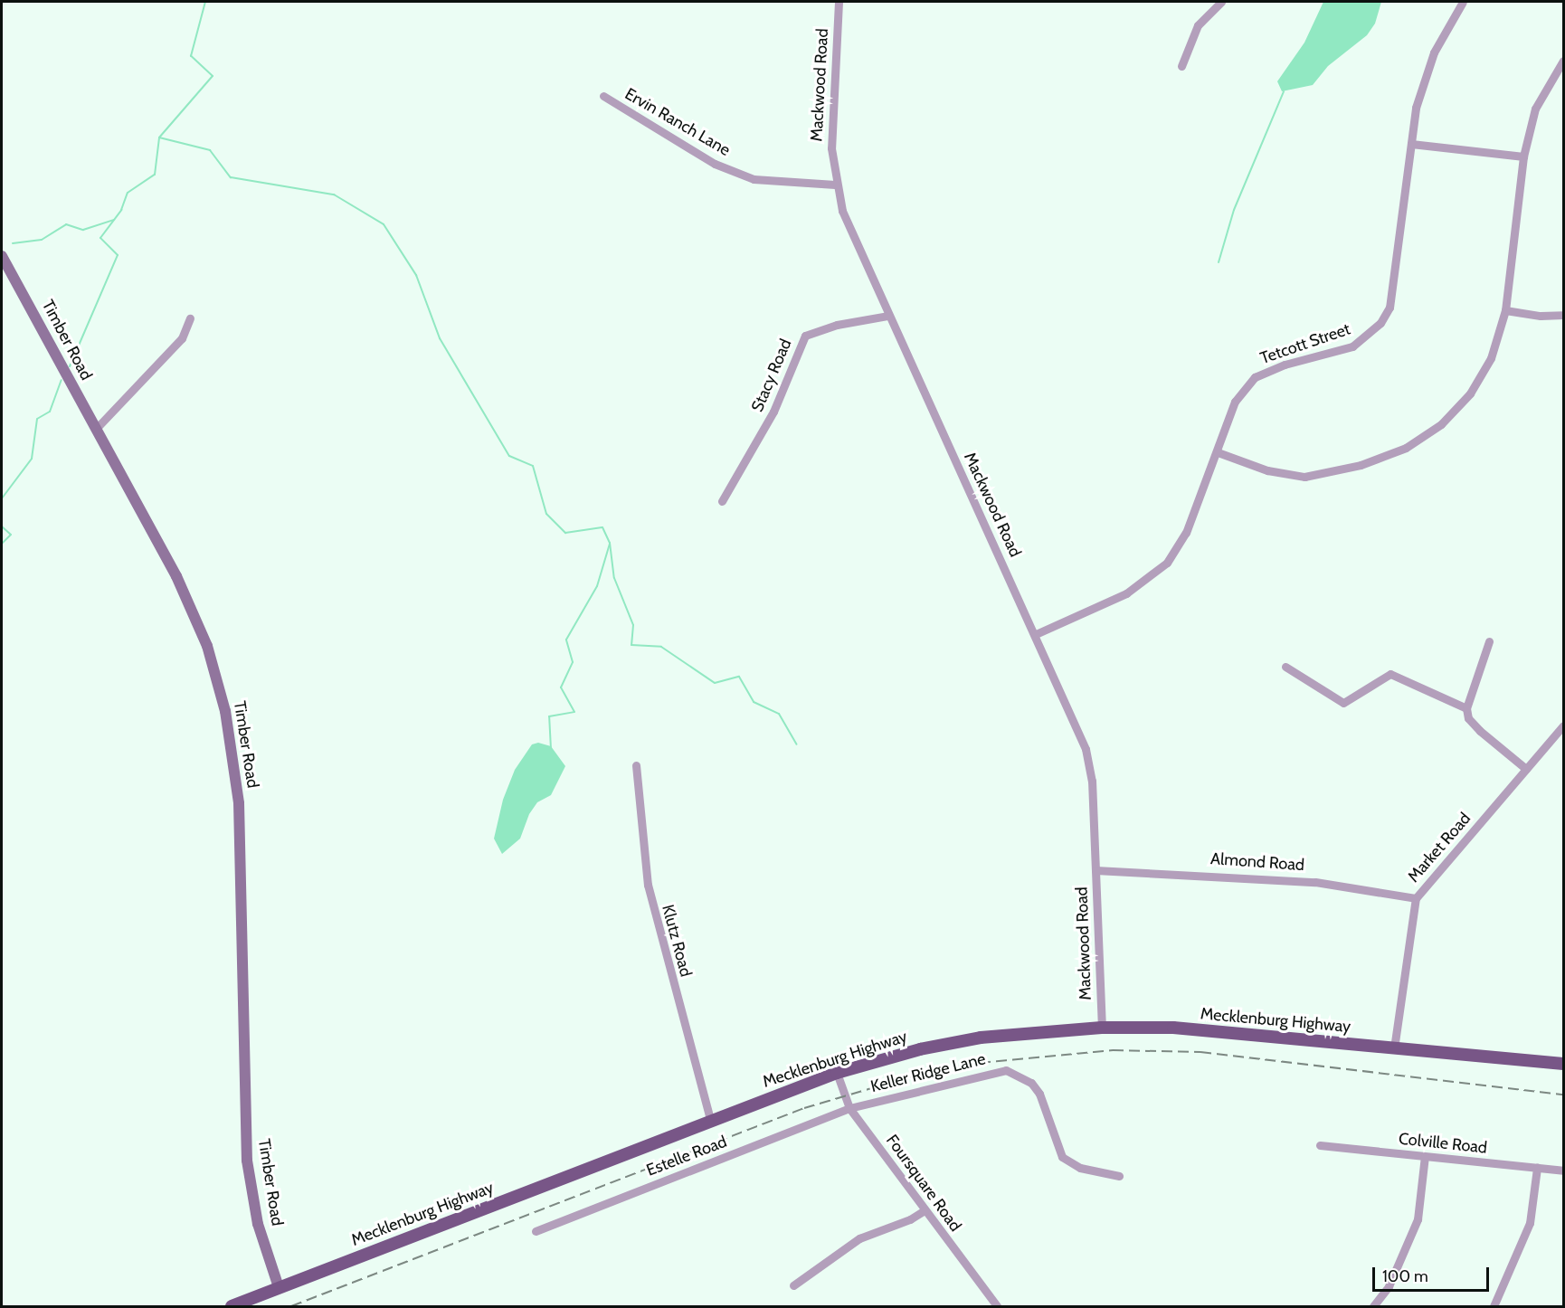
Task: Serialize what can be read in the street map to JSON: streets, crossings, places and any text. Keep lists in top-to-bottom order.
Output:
{
  "streets": {
    "main road": ["Mecklenburg Highway"],
    "street": [
      "Mackwood Road",
      "Ervin Ranch Lane",
      "Timber Road",
      "Tetcott Street",
      "Stacy Road",
      "Market Road",
      "Almond Road",
      "Klutz Road",
      "Keller Ridge Lane",
      "Colville Road",
      "Estelle Road",
      "Foursquare Road"
    ]
  },
  "crossings": [
    ["Mackwood Road", "Ervin Ranch Lane"],
    ["Mackwood Road", "Tetcott Street"],
    ["Mackwood Road", "Stacy Road"],
    ["Mackwood Road", "Almond Road"],
    ["Mackwood Road", "Mecklenburg Highway"],
    ["Timber Road", "Mecklenburg Highway"],
    ["Market Road", "Almond Road"],
    ["Market Road", "Mecklenburg Highway"],
    ["Klutz Road", "Mecklenburg Highway"],
    ["Mecklenburg Highway", "Foursquare Road"],
    ["Keller Ridge Lane", "Estelle Road"],
    ["Keller Ridge Lane", "Foursquare Road"],
    ["Estelle Road", "Foursquare Road"]
  ],
  "scale_bar": "100 m"
}
